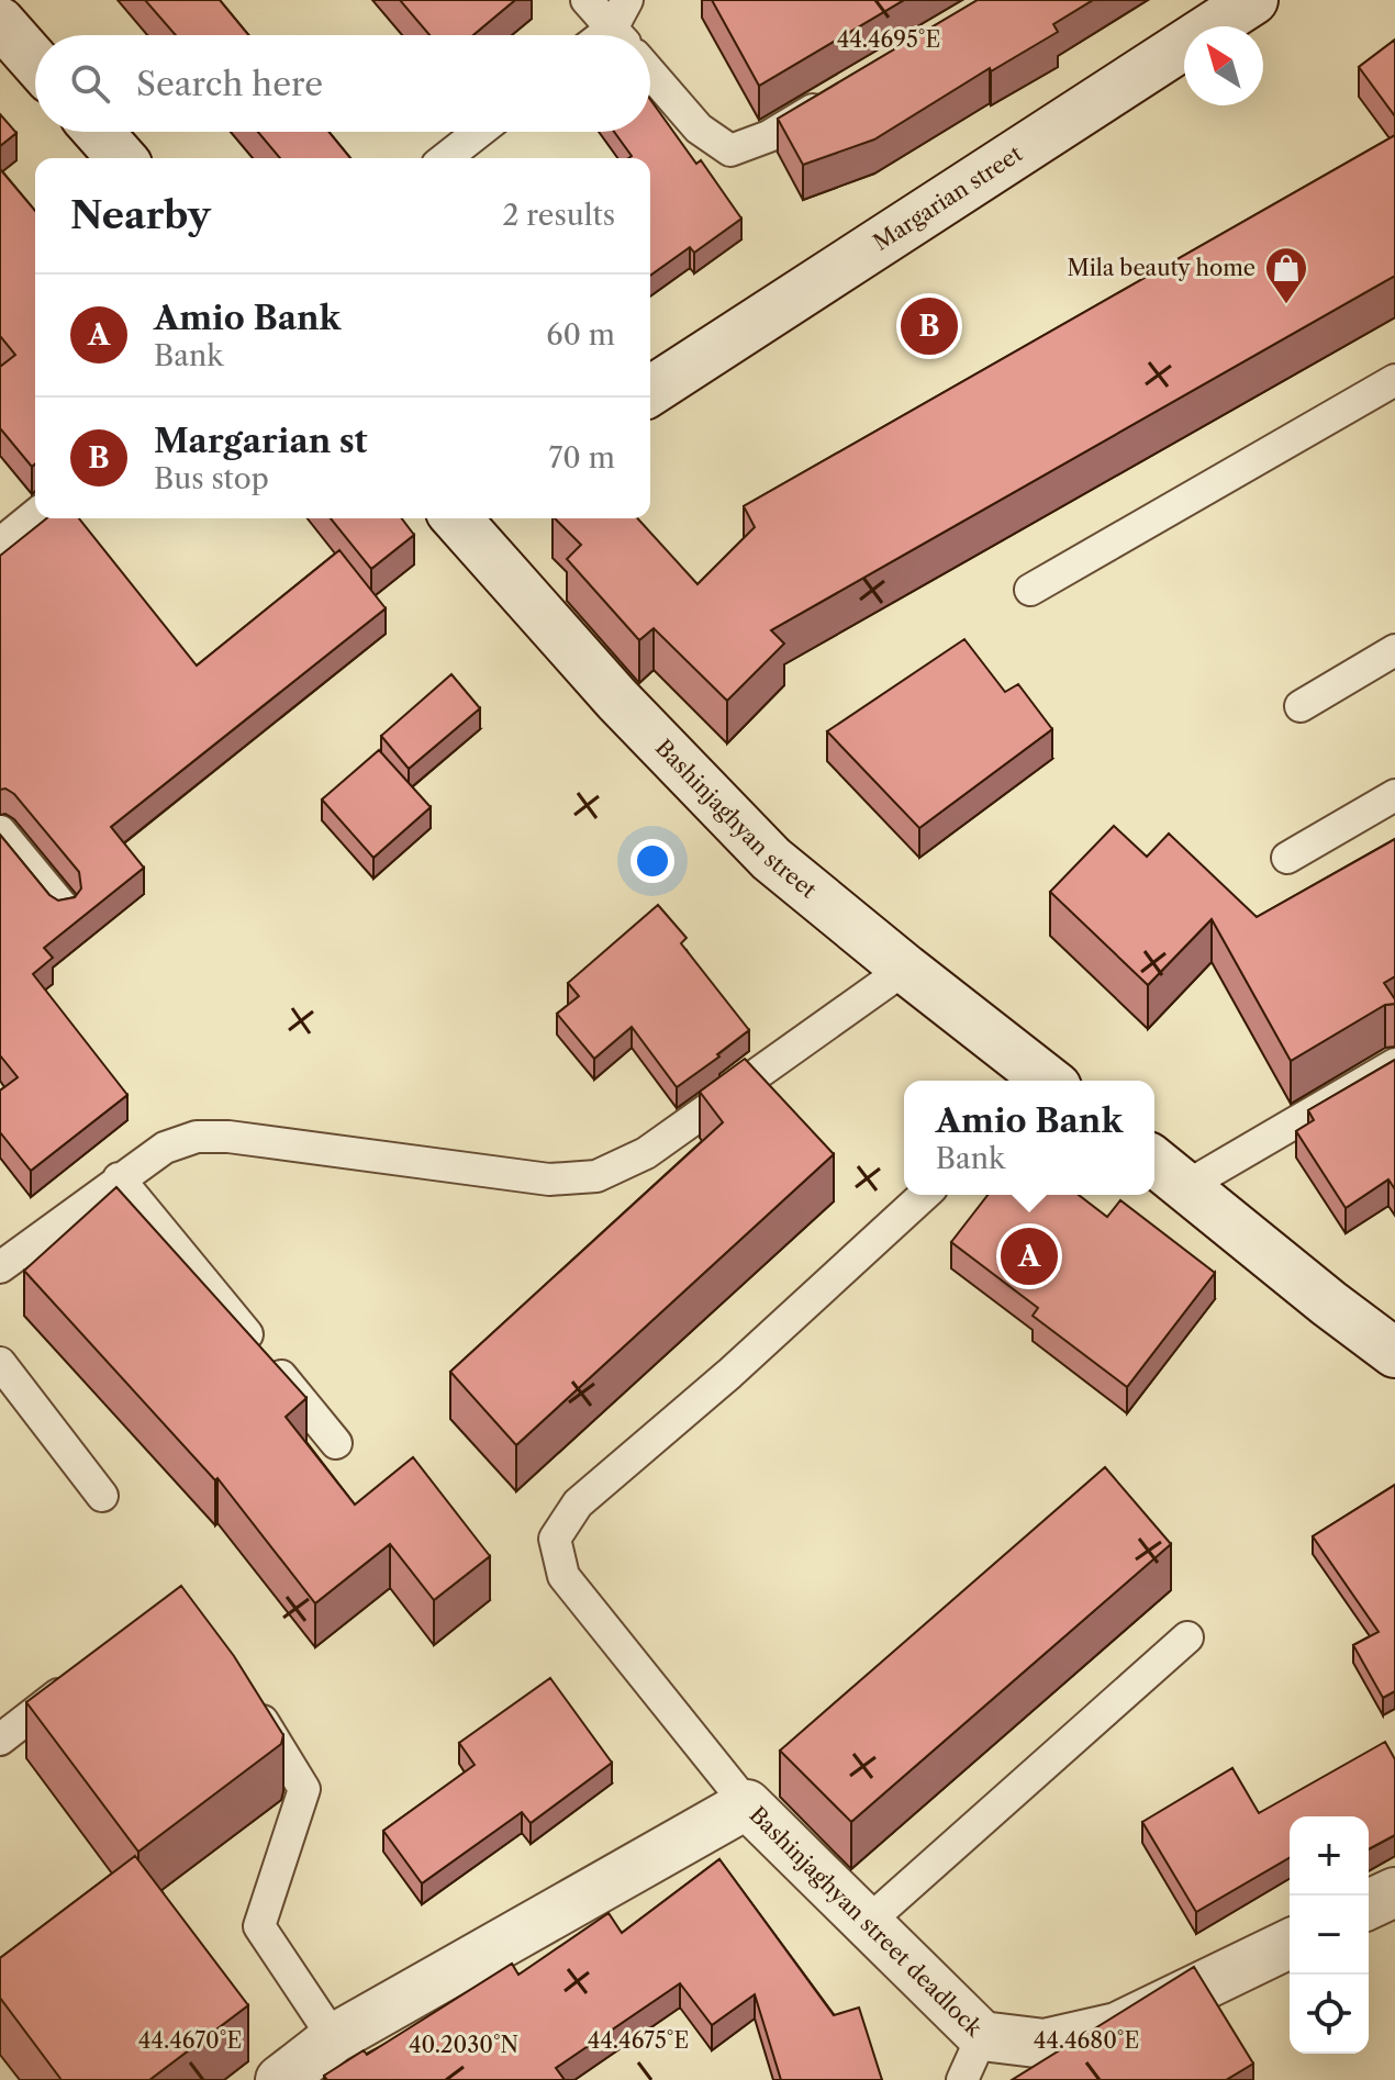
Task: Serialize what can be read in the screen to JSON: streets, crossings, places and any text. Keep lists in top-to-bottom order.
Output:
{
  "streets": {
    "main road": ["Margarian street", "Bashinjaghyan street", "Bashinjaghyan street deadlock"]
  },
  "places": {
    "shop": ["Mila beauty home"]
  },
  "north": "top left",
  "page": {
    "search": "Search here",
    "heading": ["Nearby", "2 results"],
    "list": [
      {
        "mark": "A",
        "name": "Amio Bank",
        "note": "Bank",
        "value": "60 m"
      },
      {
        "mark": "B",
        "name": "Margarian st",
        "note": "Bus stop",
        "value": "70 m"
      }
    ],
    "pins": ["B", "A"],
    "popup": ["Amio Bank", "Bank"],
    "map_buttons": ["+", "−"]
  },
  "coordinates": [
    "44.4695°E",
    "44.4670°E",
    "44.4675°E",
    "44.4680°E",
    "40.2030°N"
  ]
}
